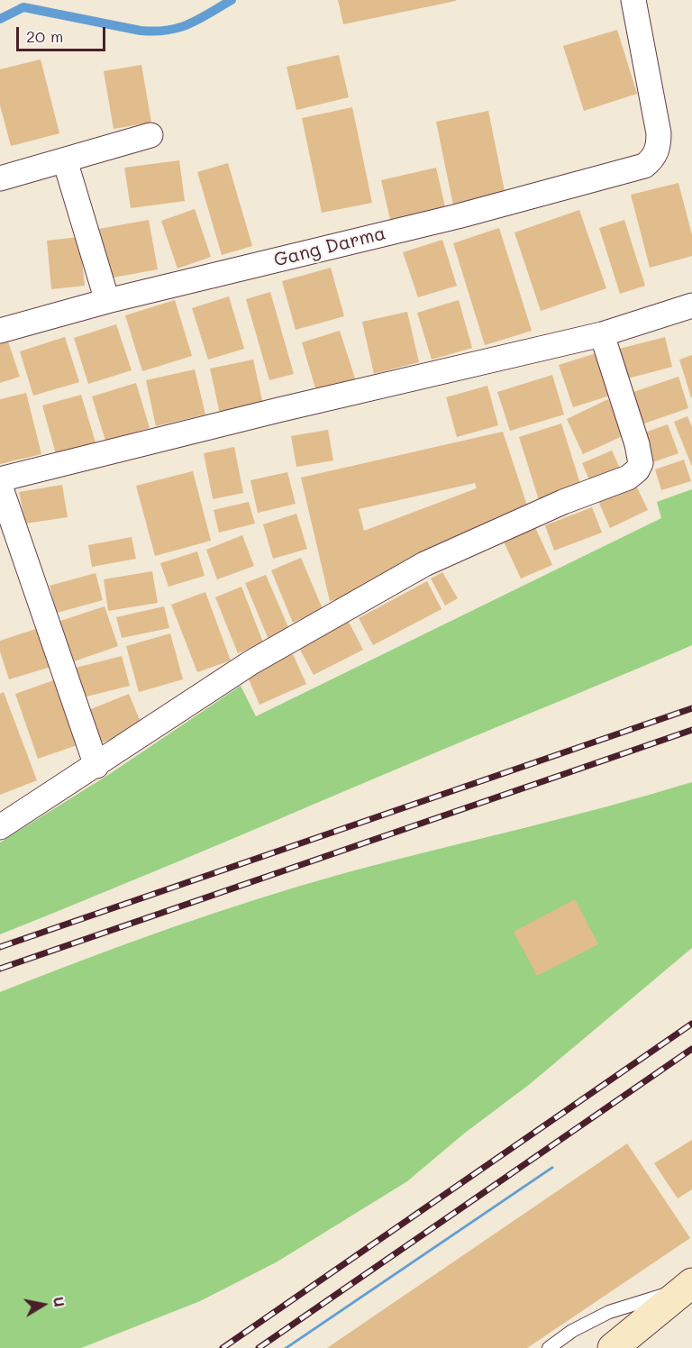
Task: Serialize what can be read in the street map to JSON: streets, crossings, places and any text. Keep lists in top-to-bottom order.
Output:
{
  "streets": {
    "street": ["Gang Darma"]
  },
  "scale_bar": "20 m",
  "north": "right"
}
